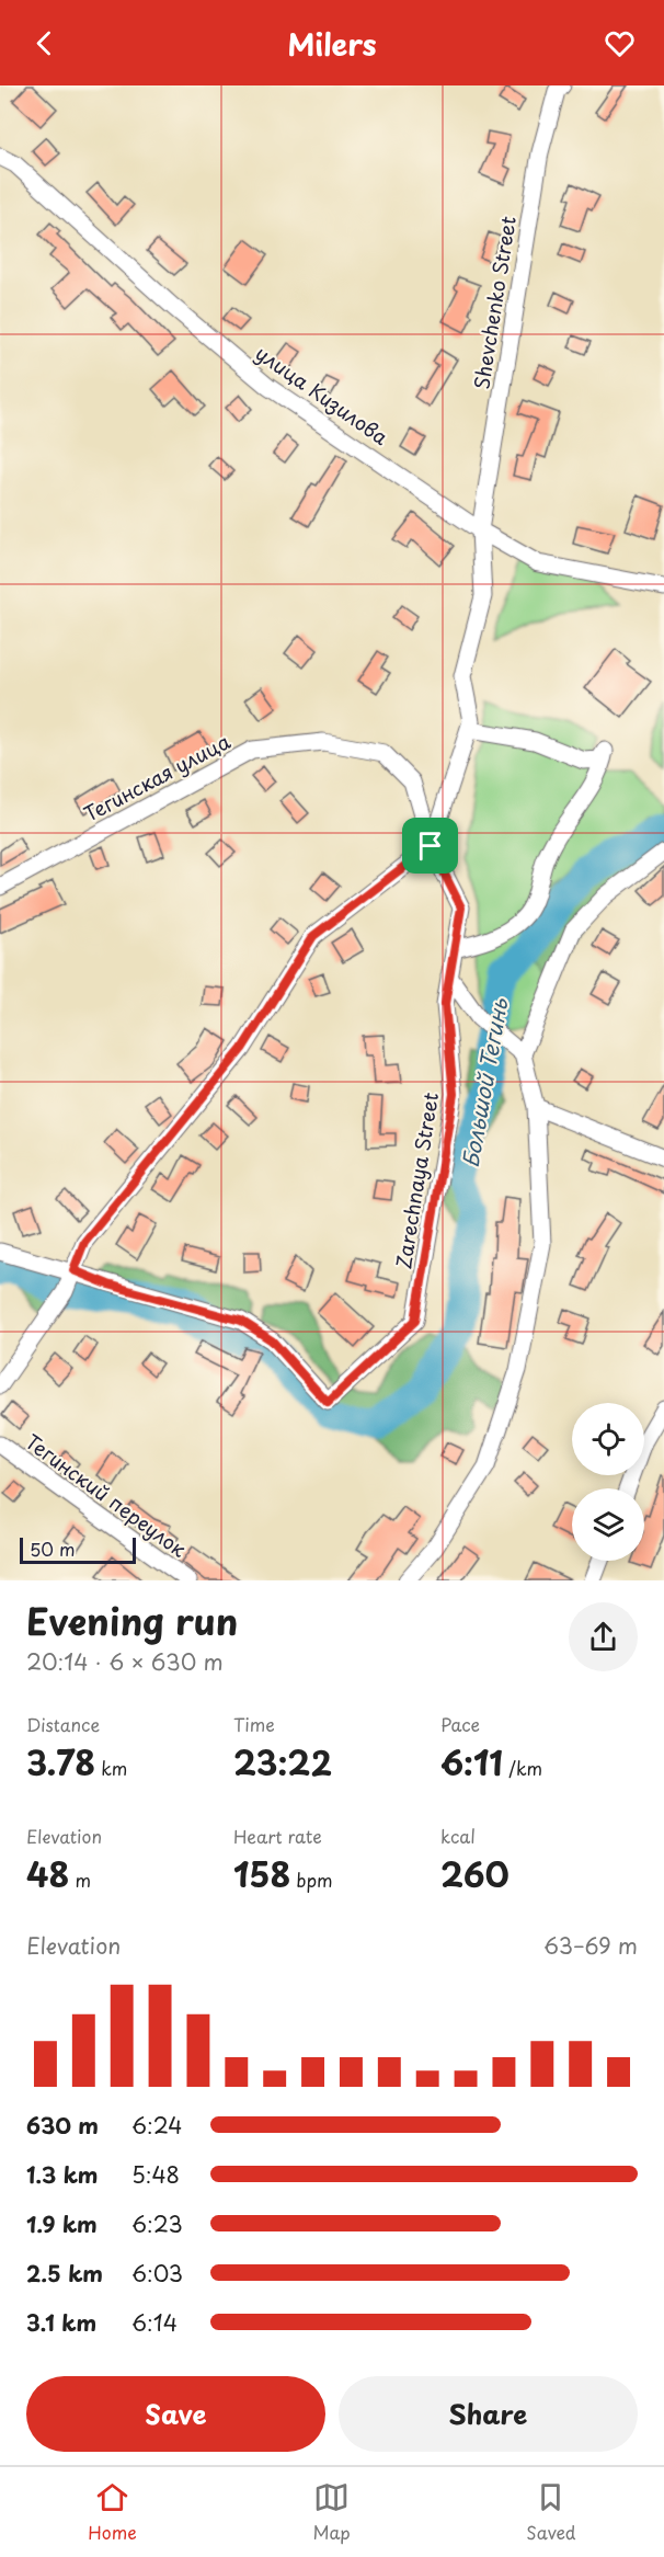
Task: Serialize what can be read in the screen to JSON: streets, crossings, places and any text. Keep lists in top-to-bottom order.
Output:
{
  "streets": {
    "street": [
      "Shevchenko Street",
      "улица Кизилова",
      "Тегинская улица",
      "Zarechnaya Street",
      "Тегинский переулок"
    ]
  },
  "crossings": [
    ["Shevchenko Street", "улица Кизилова"],
    ["Тегинская улица", "Zarechnaya Street"]
  ],
  "water": ["Большой Тегинь"],
  "scale_bar": "50 m",
  "page": {
    "header": "Milers",
    "scale": "50 m",
    "heading": ["Evening run", "20:14 · 6 × 630 m"],
    "stats": [
      ["Distance", "3.78 km"],
      ["Time", "23:22"],
      ["Pace", "6:11 /km"],
      ["Elevation", "48 m"],
      ["Heart rate", "158 bpm"],
      ["kcal", "260"]
    ],
    "chart": ["Elevation", "63–69 m"],
    "list": [
      {
        "name": "630 m",
        "note": "6:24"
      },
      {
        "name": "1.3 km",
        "note": "5:48"
      },
      {
        "name": "1.9 km",
        "note": "6:23"
      },
      {
        "name": "2.5 km",
        "note": "6:03"
      },
      {
        "name": "3.1 km",
        "note": "6:14"
      }
    ],
    "buttons": ["Save", "Share"],
    "tabs": ["Home", "Map", "Saved"]
  }
}
